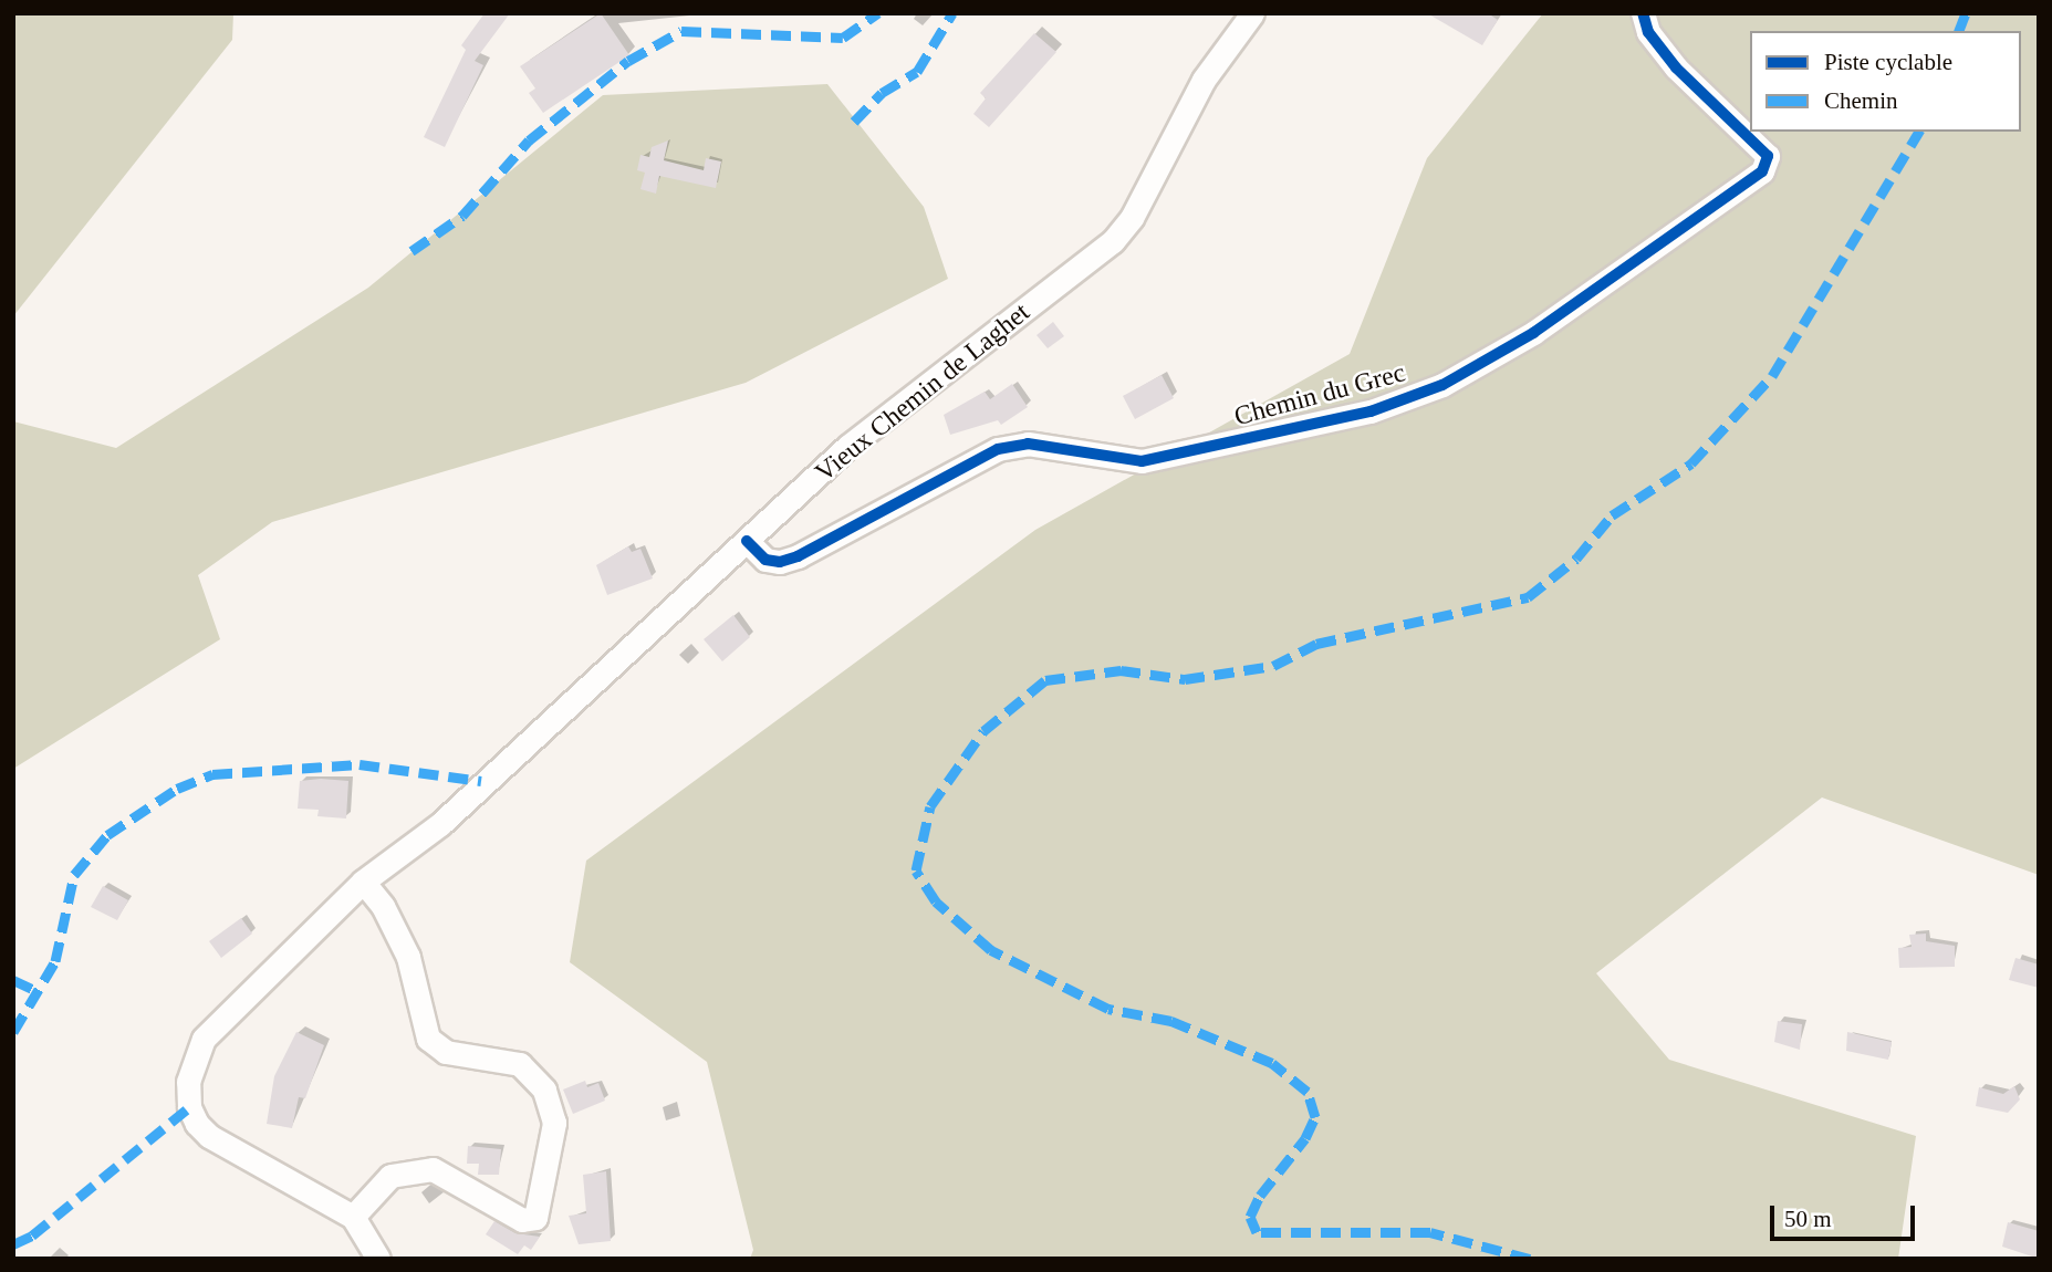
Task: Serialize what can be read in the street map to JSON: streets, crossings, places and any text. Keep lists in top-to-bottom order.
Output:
{
  "streets": {
    "street": ["Vieux Chemin de Laghet", "Chemin du Grec"]
  },
  "crossings": [
    ["Vieux Chemin de Laghet", "Chemin du Grec"]
  ],
  "legend": ["Piste cyclable", "Chemin"],
  "scale_bar": "50 m"
}
